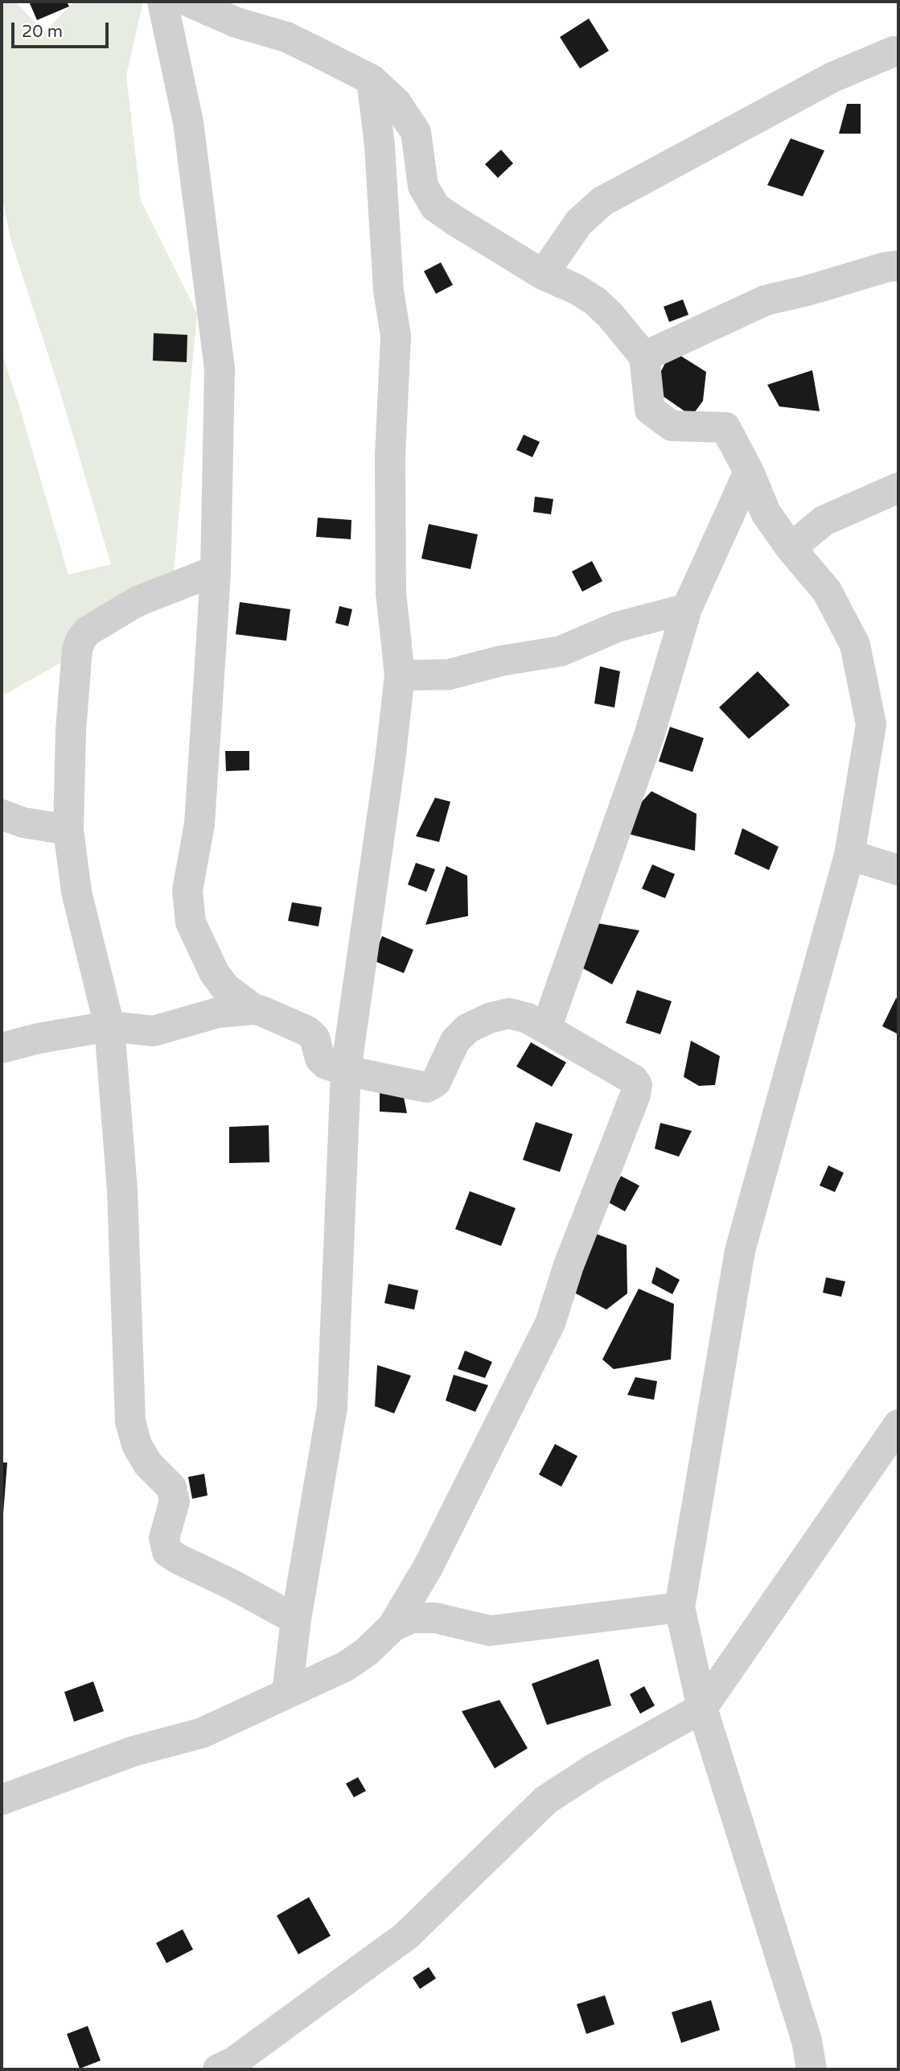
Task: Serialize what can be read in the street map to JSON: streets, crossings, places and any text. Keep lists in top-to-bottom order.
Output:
{
  "scale_bar": "20 m"
}
